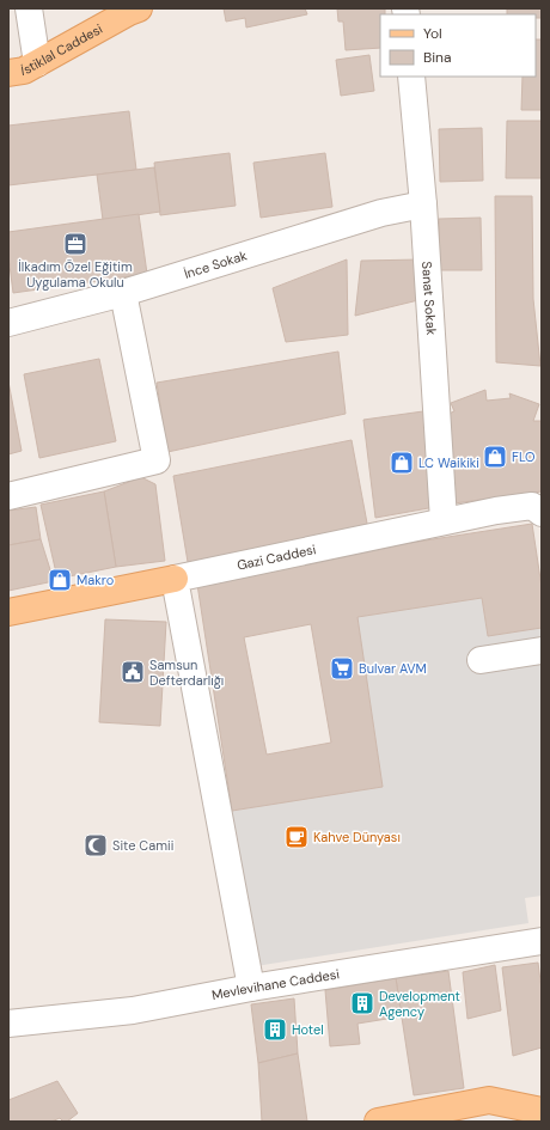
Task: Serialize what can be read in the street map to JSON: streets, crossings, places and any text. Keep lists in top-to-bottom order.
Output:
{
  "streets": {
    "main road": ["İstiklal Caddesi", "Gazi Caddesi"],
    "street": ["İnce Sokak", "Sanat Sokak", "Mevlevihane Caddesi"]
  },
  "crossings": [
    ["İnce Sokak", "Sanat Sokak"],
    ["Sanat Sokak", "Gazi Caddesi"]
  ],
  "places": {
    "office": ["İlkadım Özel Eğitim Uygulama Okulu"],
    "shop": ["FLO", "LC Waikiki", "Makro"],
    "supermarket": ["Bulvar AVM"],
    "public building": ["Samsun Defterdarlığı"],
    "cafe": ["Kahve Dünyası"],
    "mosque": ["Site Camii"],
    "building": ["Development Agency", "Hotel"]
  },
  "legend": ["Yol", "Bina"]
}
